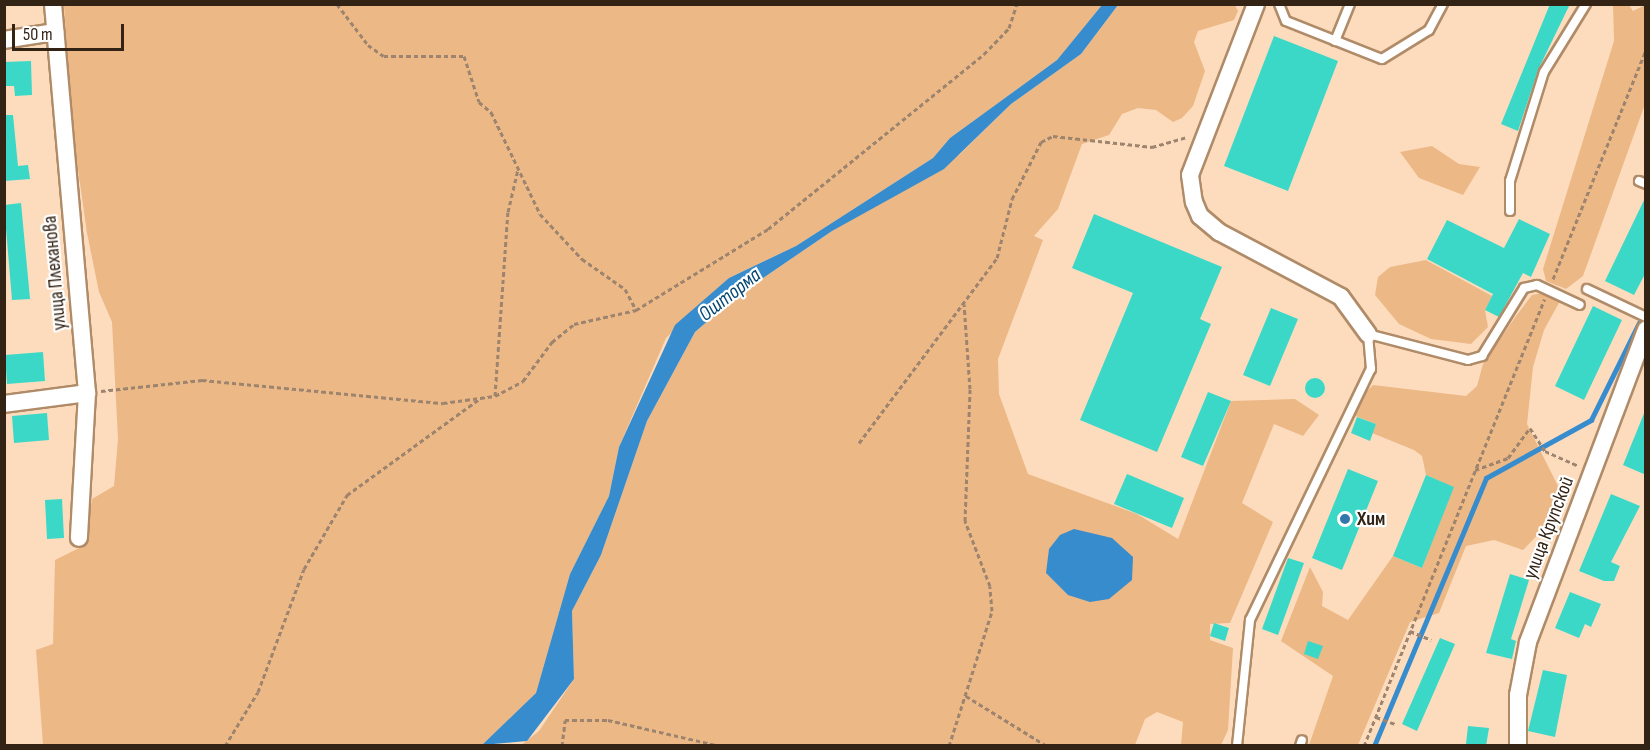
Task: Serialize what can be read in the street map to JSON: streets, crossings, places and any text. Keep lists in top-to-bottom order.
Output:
{
  "streets": {
    "street": ["улица Плеханова", "улица Крупской"]
  },
  "water": ["Ошторма"],
  "places": ["Хим"],
  "scale_bar": "50 m"
}
